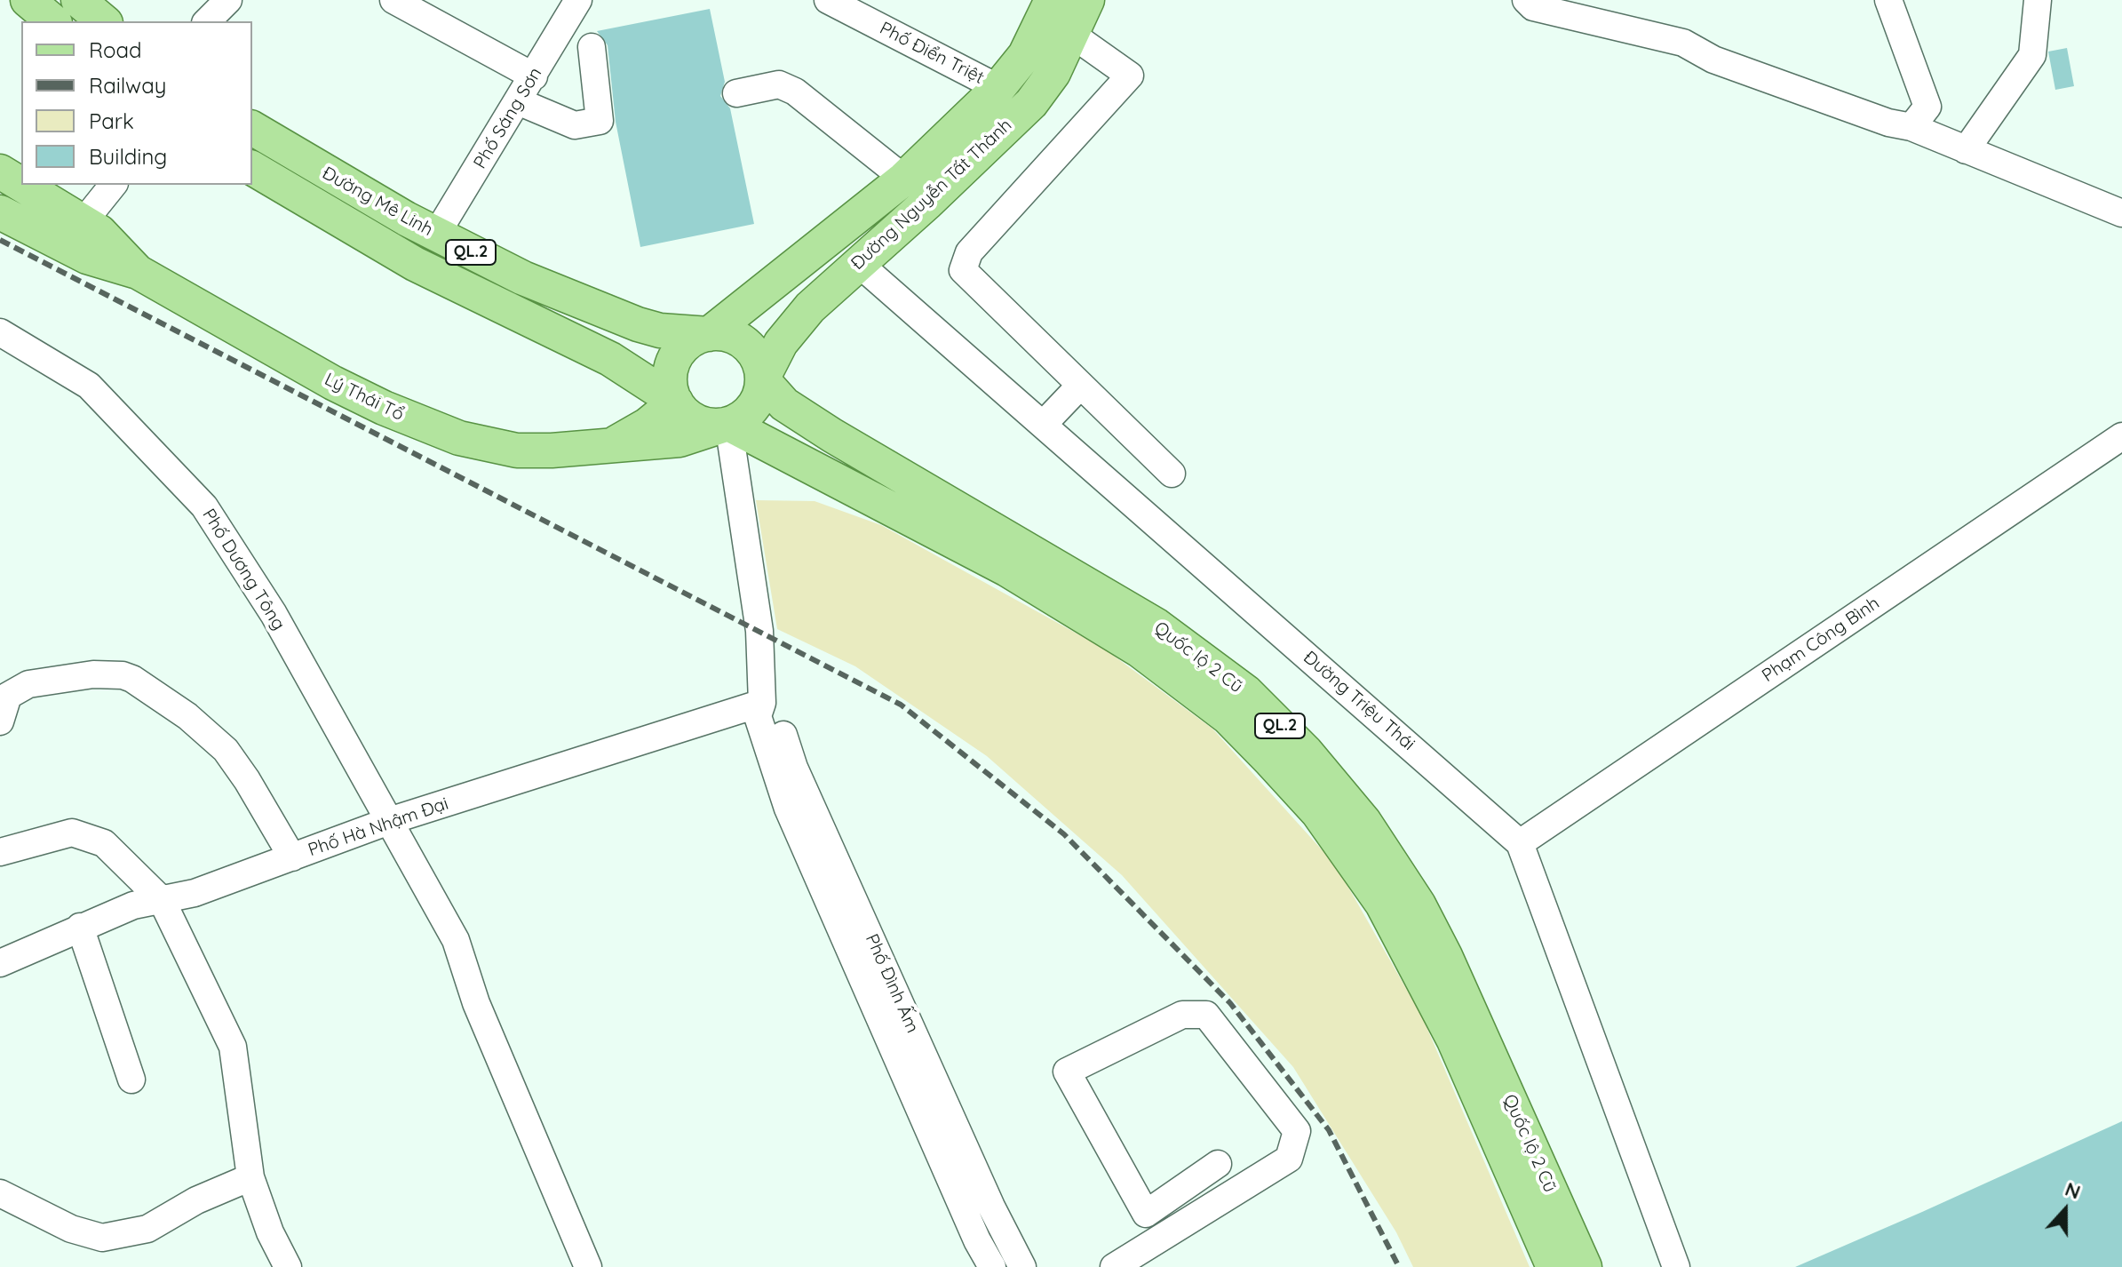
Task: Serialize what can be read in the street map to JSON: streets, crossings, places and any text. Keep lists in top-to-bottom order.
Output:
{
  "streets": {
    "main road": [
      "Đường Nguyễn Tất Thành",
      "Đường Mê Linh",
      "QL.2",
      "Lý Thái Tổ",
      "Quốc lộ 2 Cũ"
    ],
    "street": [
      "Phố Điển Triệt",
      "Phố Sáng Sơn",
      "Phố Dương Tông",
      "Phạm Công Bình",
      "Đường Triệu Thái",
      "Phố Hà Nhậm Đại",
      "Phố Đình Ấm"
    ]
  },
  "crossings": [
    ["Phố Điển Triệt", "Đường Nguyễn Tất Thành"],
    ["Phố Sáng Sơn", "Đường Mê Linh"],
    ["Đường Nguyễn Tất Thành", "Đường Mê Linh"],
    ["Đường Nguyễn Tất Thành", "QL.2"],
    ["Đường Nguyễn Tất Thành", "Lý Thái Tổ"],
    ["Đường Nguyễn Tất Thành", "Quốc lộ 2 Cũ"],
    ["Đường Nguyễn Tất Thành", "Đường Triệu Thái"],
    ["Đường Nguyễn Tất Thành", "Phố Đình Ấm"],
    ["Đường Mê Linh", "QL.2"],
    ["Đường Mê Linh", "Lý Thái Tổ"],
    ["Đường Mê Linh", "Quốc lộ 2 Cũ"],
    ["Đường Mê Linh", "Phố Đình Ấm"],
    ["QL.2", "Lý Thái Tổ"],
    ["QL.2", "Quốc lộ 2 Cũ"],
    ["QL.2", "Phố Đình Ấm"],
    ["Lý Thái Tổ", "Quốc lộ 2 Cũ"],
    ["Lý Thái Tổ", "Phố Đình Ấm"],
    ["Phố Dương Tông", "Phố Hà Nhậm Đại"],
    ["Phạm Công Bình", "Đường Triệu Thái"],
    ["Quốc lộ 2 Cũ", "Phố Đình Ấm"],
    ["Phố Hà Nhậm Đại", "Phố Đình Ấm"]
  ],
  "legend": [
    "Road",
    "Railway",
    "Park",
    "Building"
  ],
  "north": "top"
}
